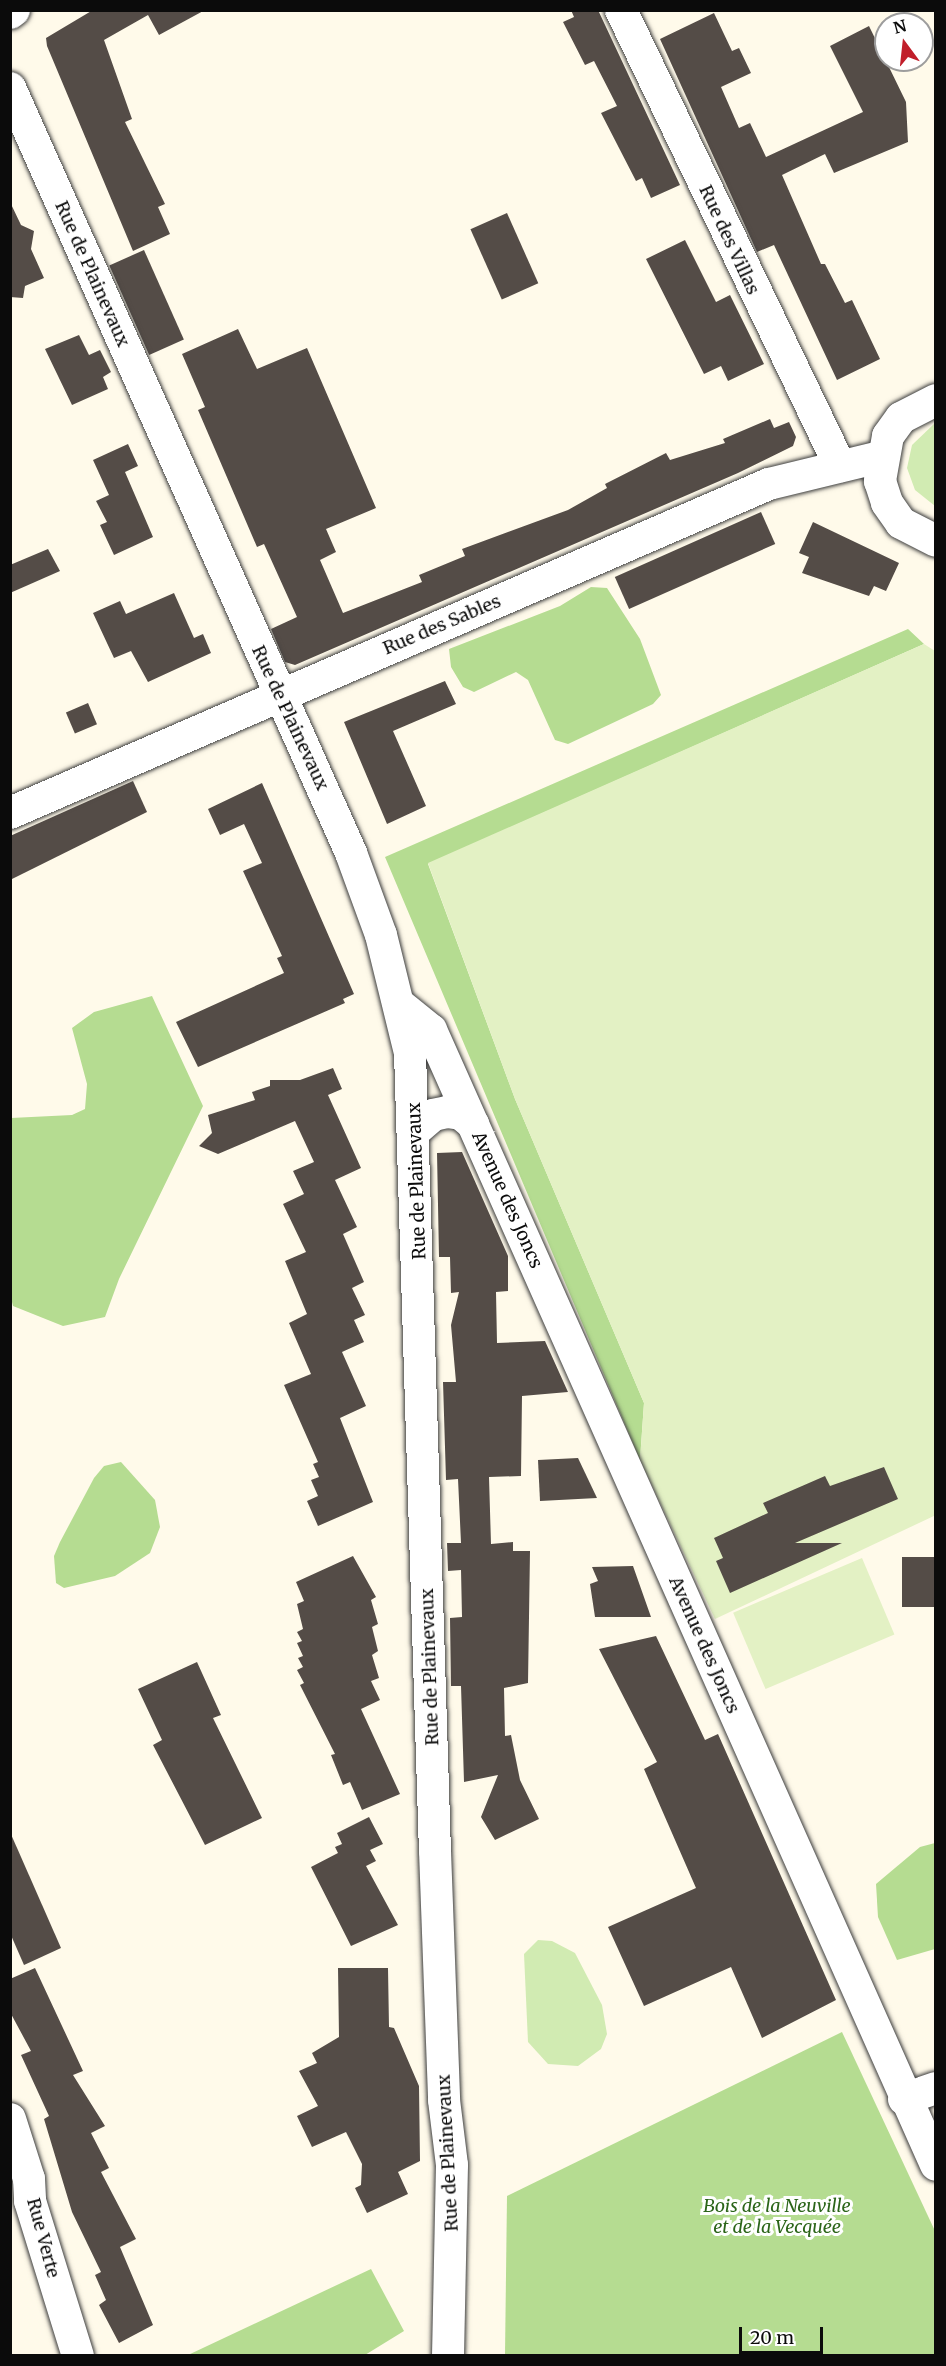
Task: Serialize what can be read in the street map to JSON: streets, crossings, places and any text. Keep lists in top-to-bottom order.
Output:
{
  "streets": {
    "street": [
      "Rue des Villas",
      "Rue de Plainevaux",
      "Rue des Sables",
      "Avenue des Joncs",
      "Rue Verte"
    ]
  },
  "crossings": [
    ["Rue des Villas", "Rue des Sables"],
    ["Rue de Plainevaux", "Rue des Sables"],
    ["Rue de Plainevaux", "Avenue des Joncs"]
  ],
  "parks": ["Bois de la Neuville et de la Vecquée"],
  "scale_bar": "20 m",
  "north": "top"
}
